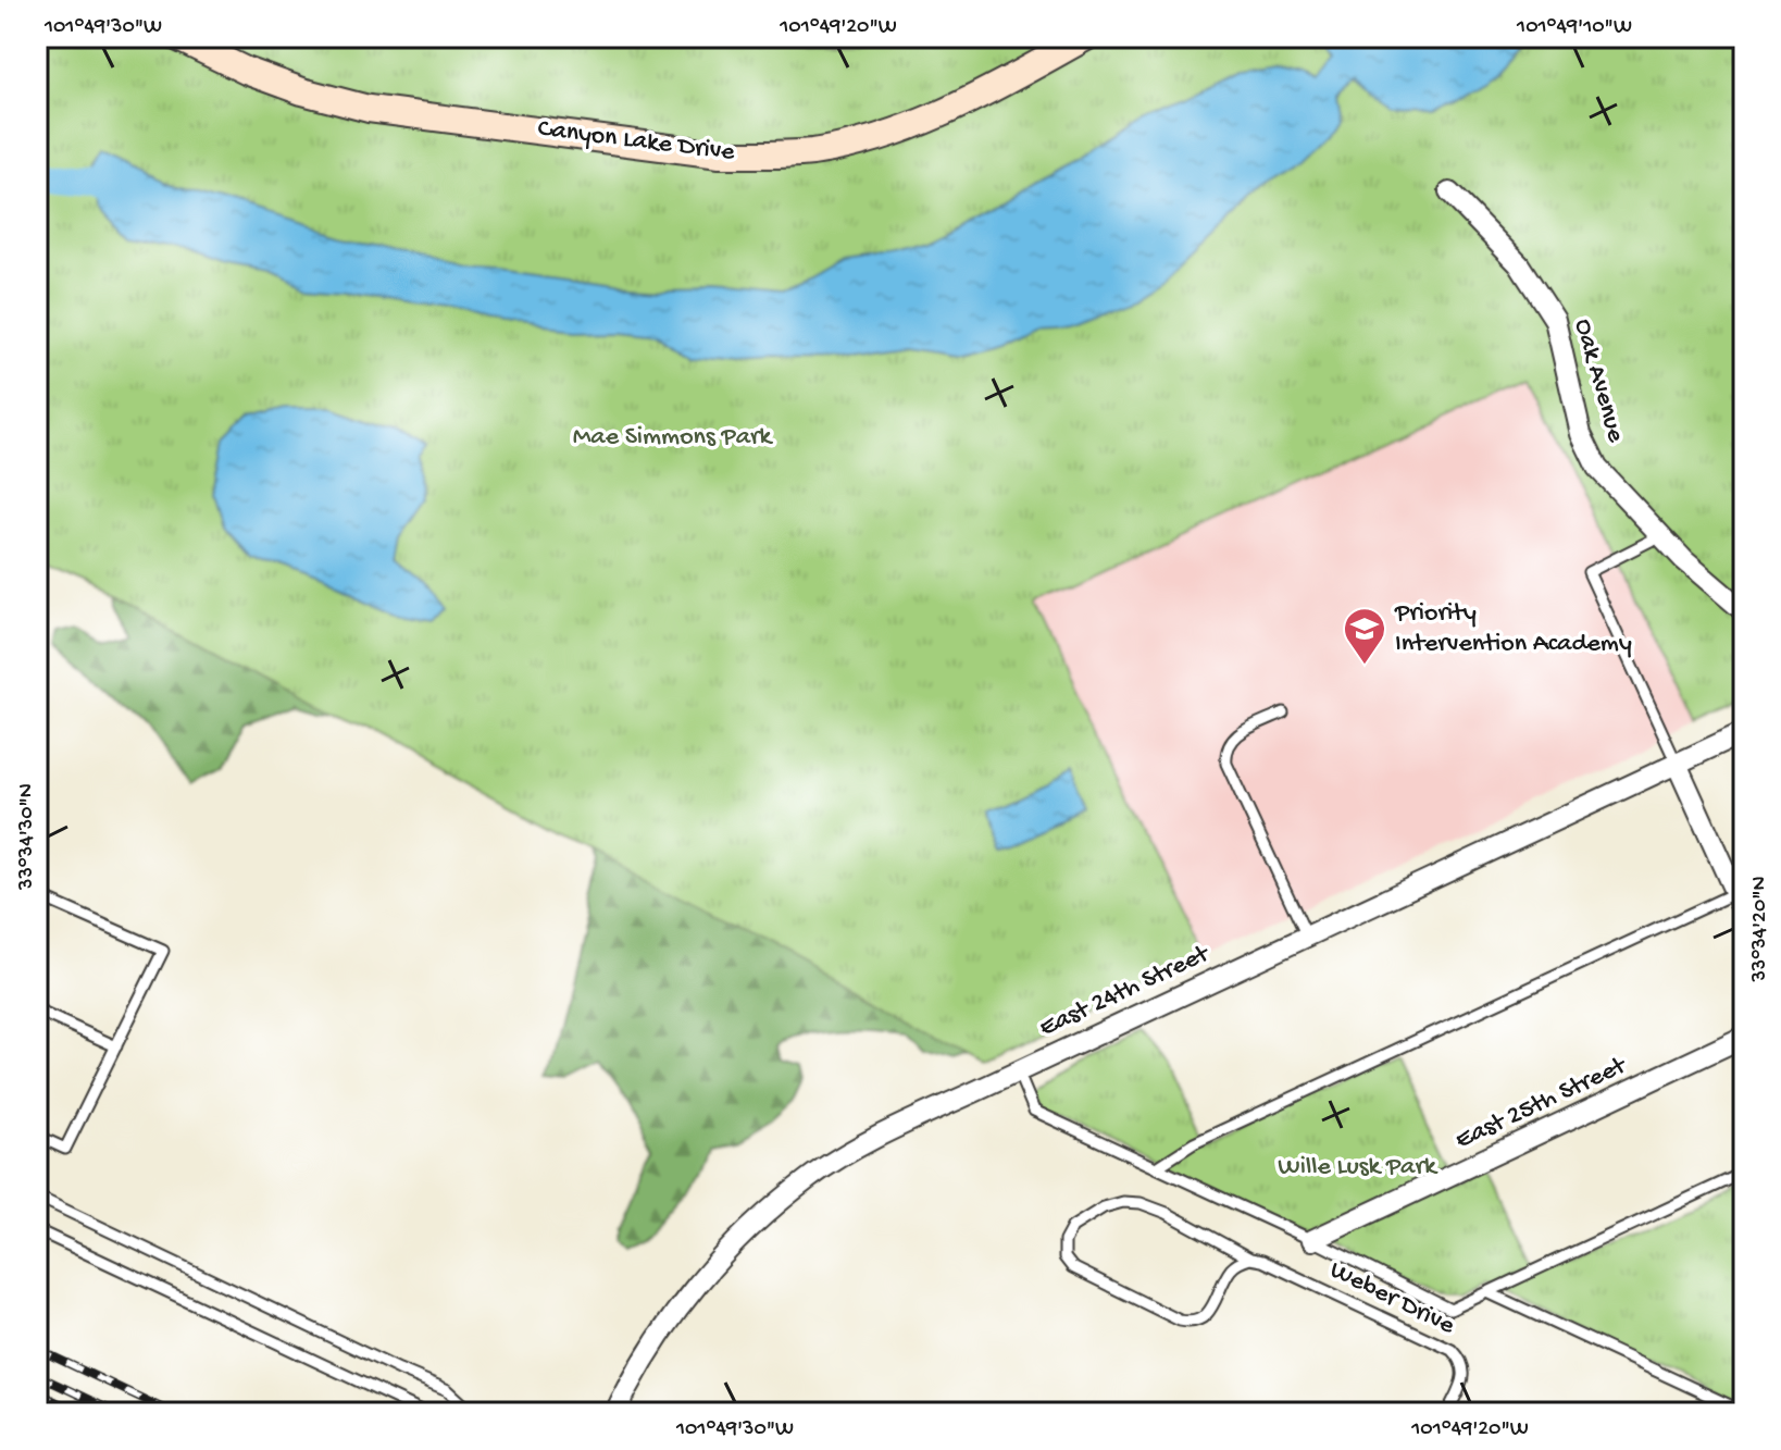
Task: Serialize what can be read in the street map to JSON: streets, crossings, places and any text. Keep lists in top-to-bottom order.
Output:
{
  "streets": {
    "street": [
      "Canyon Lake Drive",
      "Oak Avenue",
      "East 24th Street",
      "East 25th Street"
    ],
    "lane": ["Weber Drive"]
  },
  "parks": ["Mae Simmons Park", "Wille Lusk Park"],
  "places": {
    "school or university": ["Priority Intervention Academy"]
  },
  "coordinates": [
    "101°49'30\"W",
    "101°49'20\"W",
    "101°49'10\"W",
    "33°34'30\"N",
    "33°34'20\"N"
  ]
}
